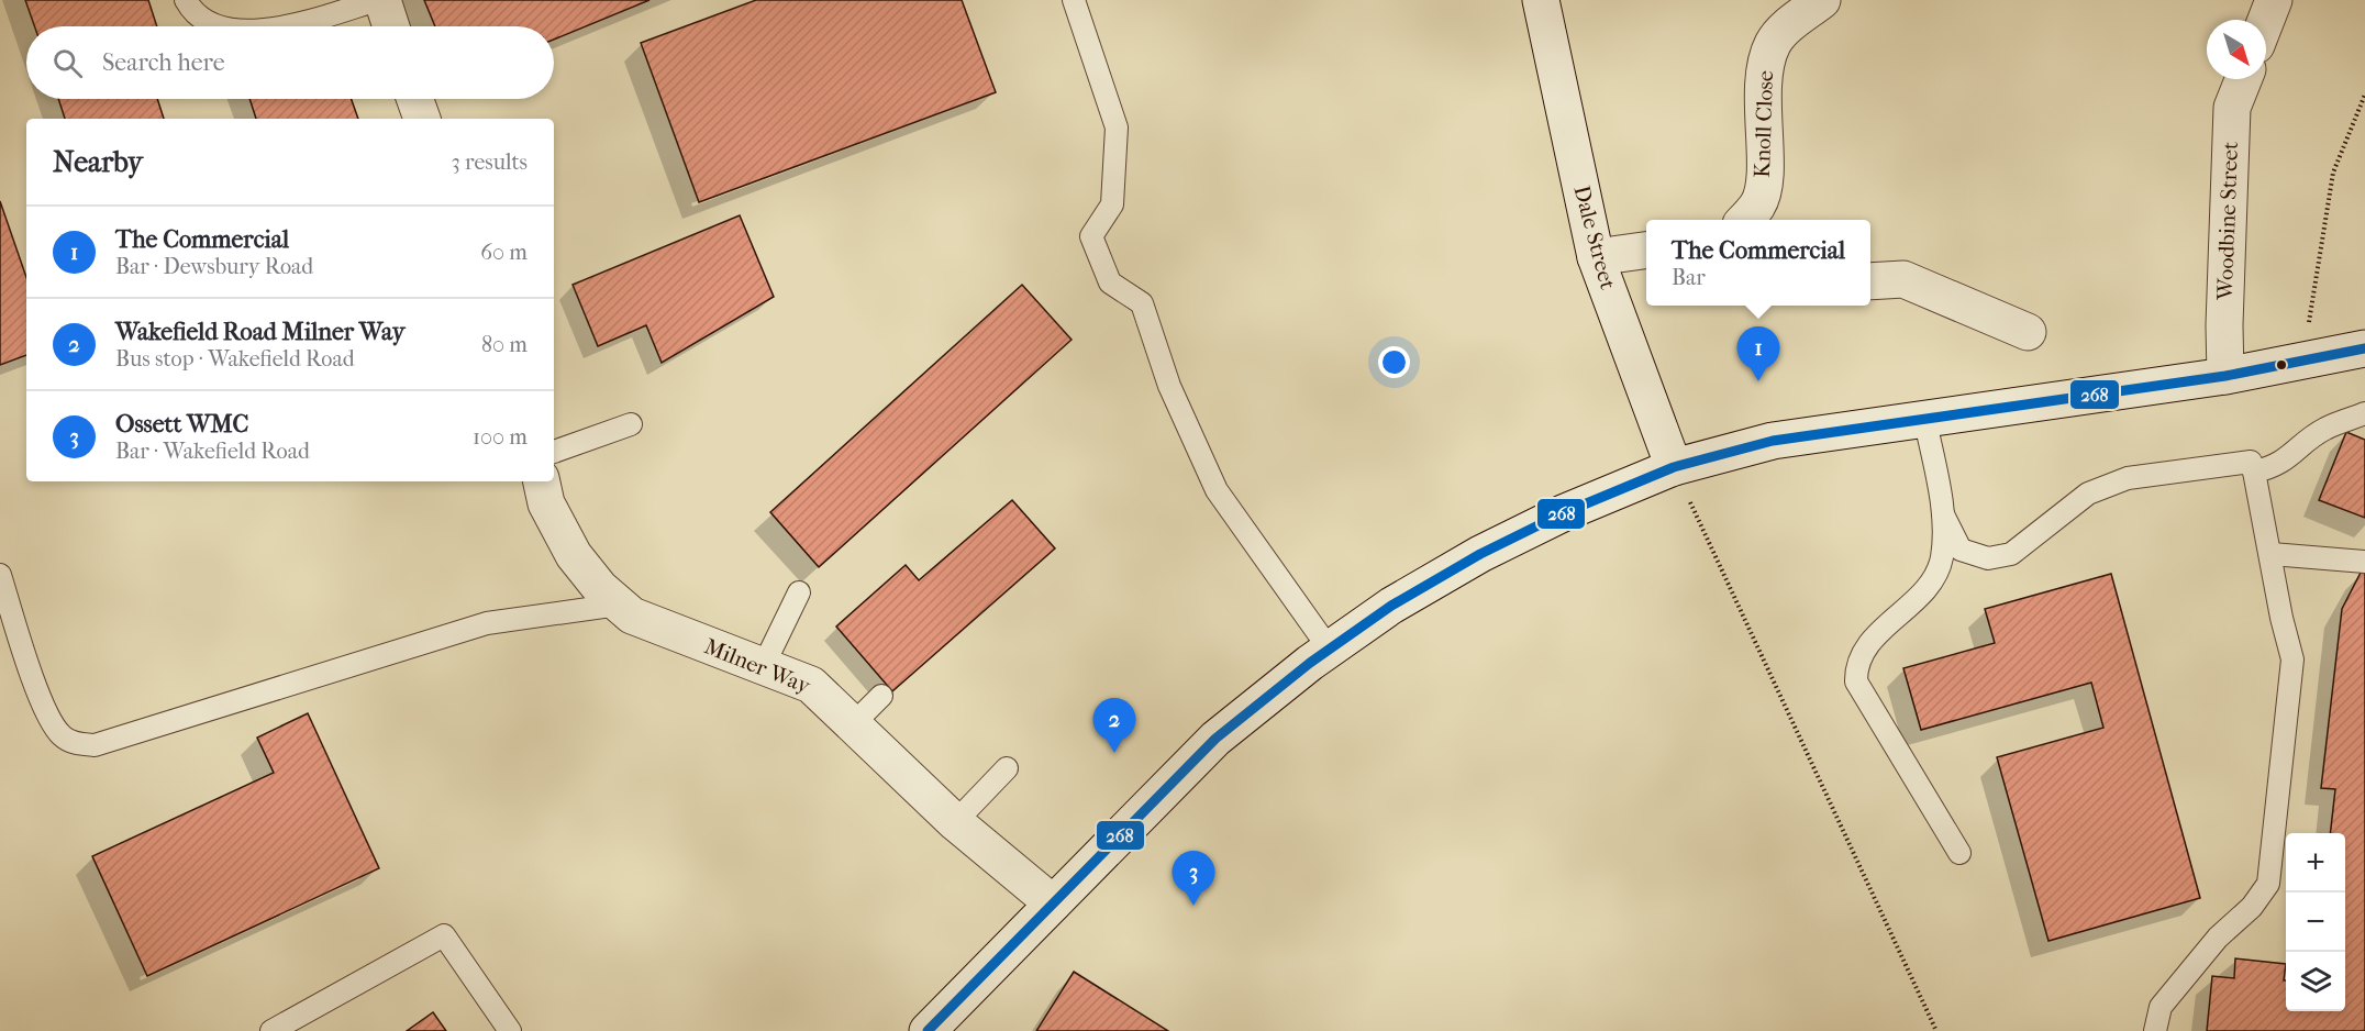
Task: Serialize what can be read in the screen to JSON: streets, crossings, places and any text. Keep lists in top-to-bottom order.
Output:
{
  "streets": {
    "street": [
      "Knoll Close",
      "Woodbine Street",
      "Dale Street",
      "Milner Way"
    ]
  },
  "lines": ["transit line 268"],
  "north": "bottom right",
  "page": {
    "search": "Search here",
    "heading": ["Nearby", "3 results"],
    "list": [
      {
        "mark": "1",
        "name": "The Commercial",
        "note": "Bar · Dewsbury Road",
        "value": "60 m"
      },
      {
        "mark": "2",
        "name": "Wakefield Road Milner Way",
        "note": "Bus stop · Wakefield Road",
        "value": "80 m"
      },
      {
        "mark": "3",
        "name": "Ossett WMC",
        "note": "Bar · Wakefield Road",
        "value": "100 m"
      }
    ],
    "popup": ["The Commercial", "Bar"],
    "pins": ["1", "2", "3"],
    "map_buttons": ["+", "−"]
  }
}
